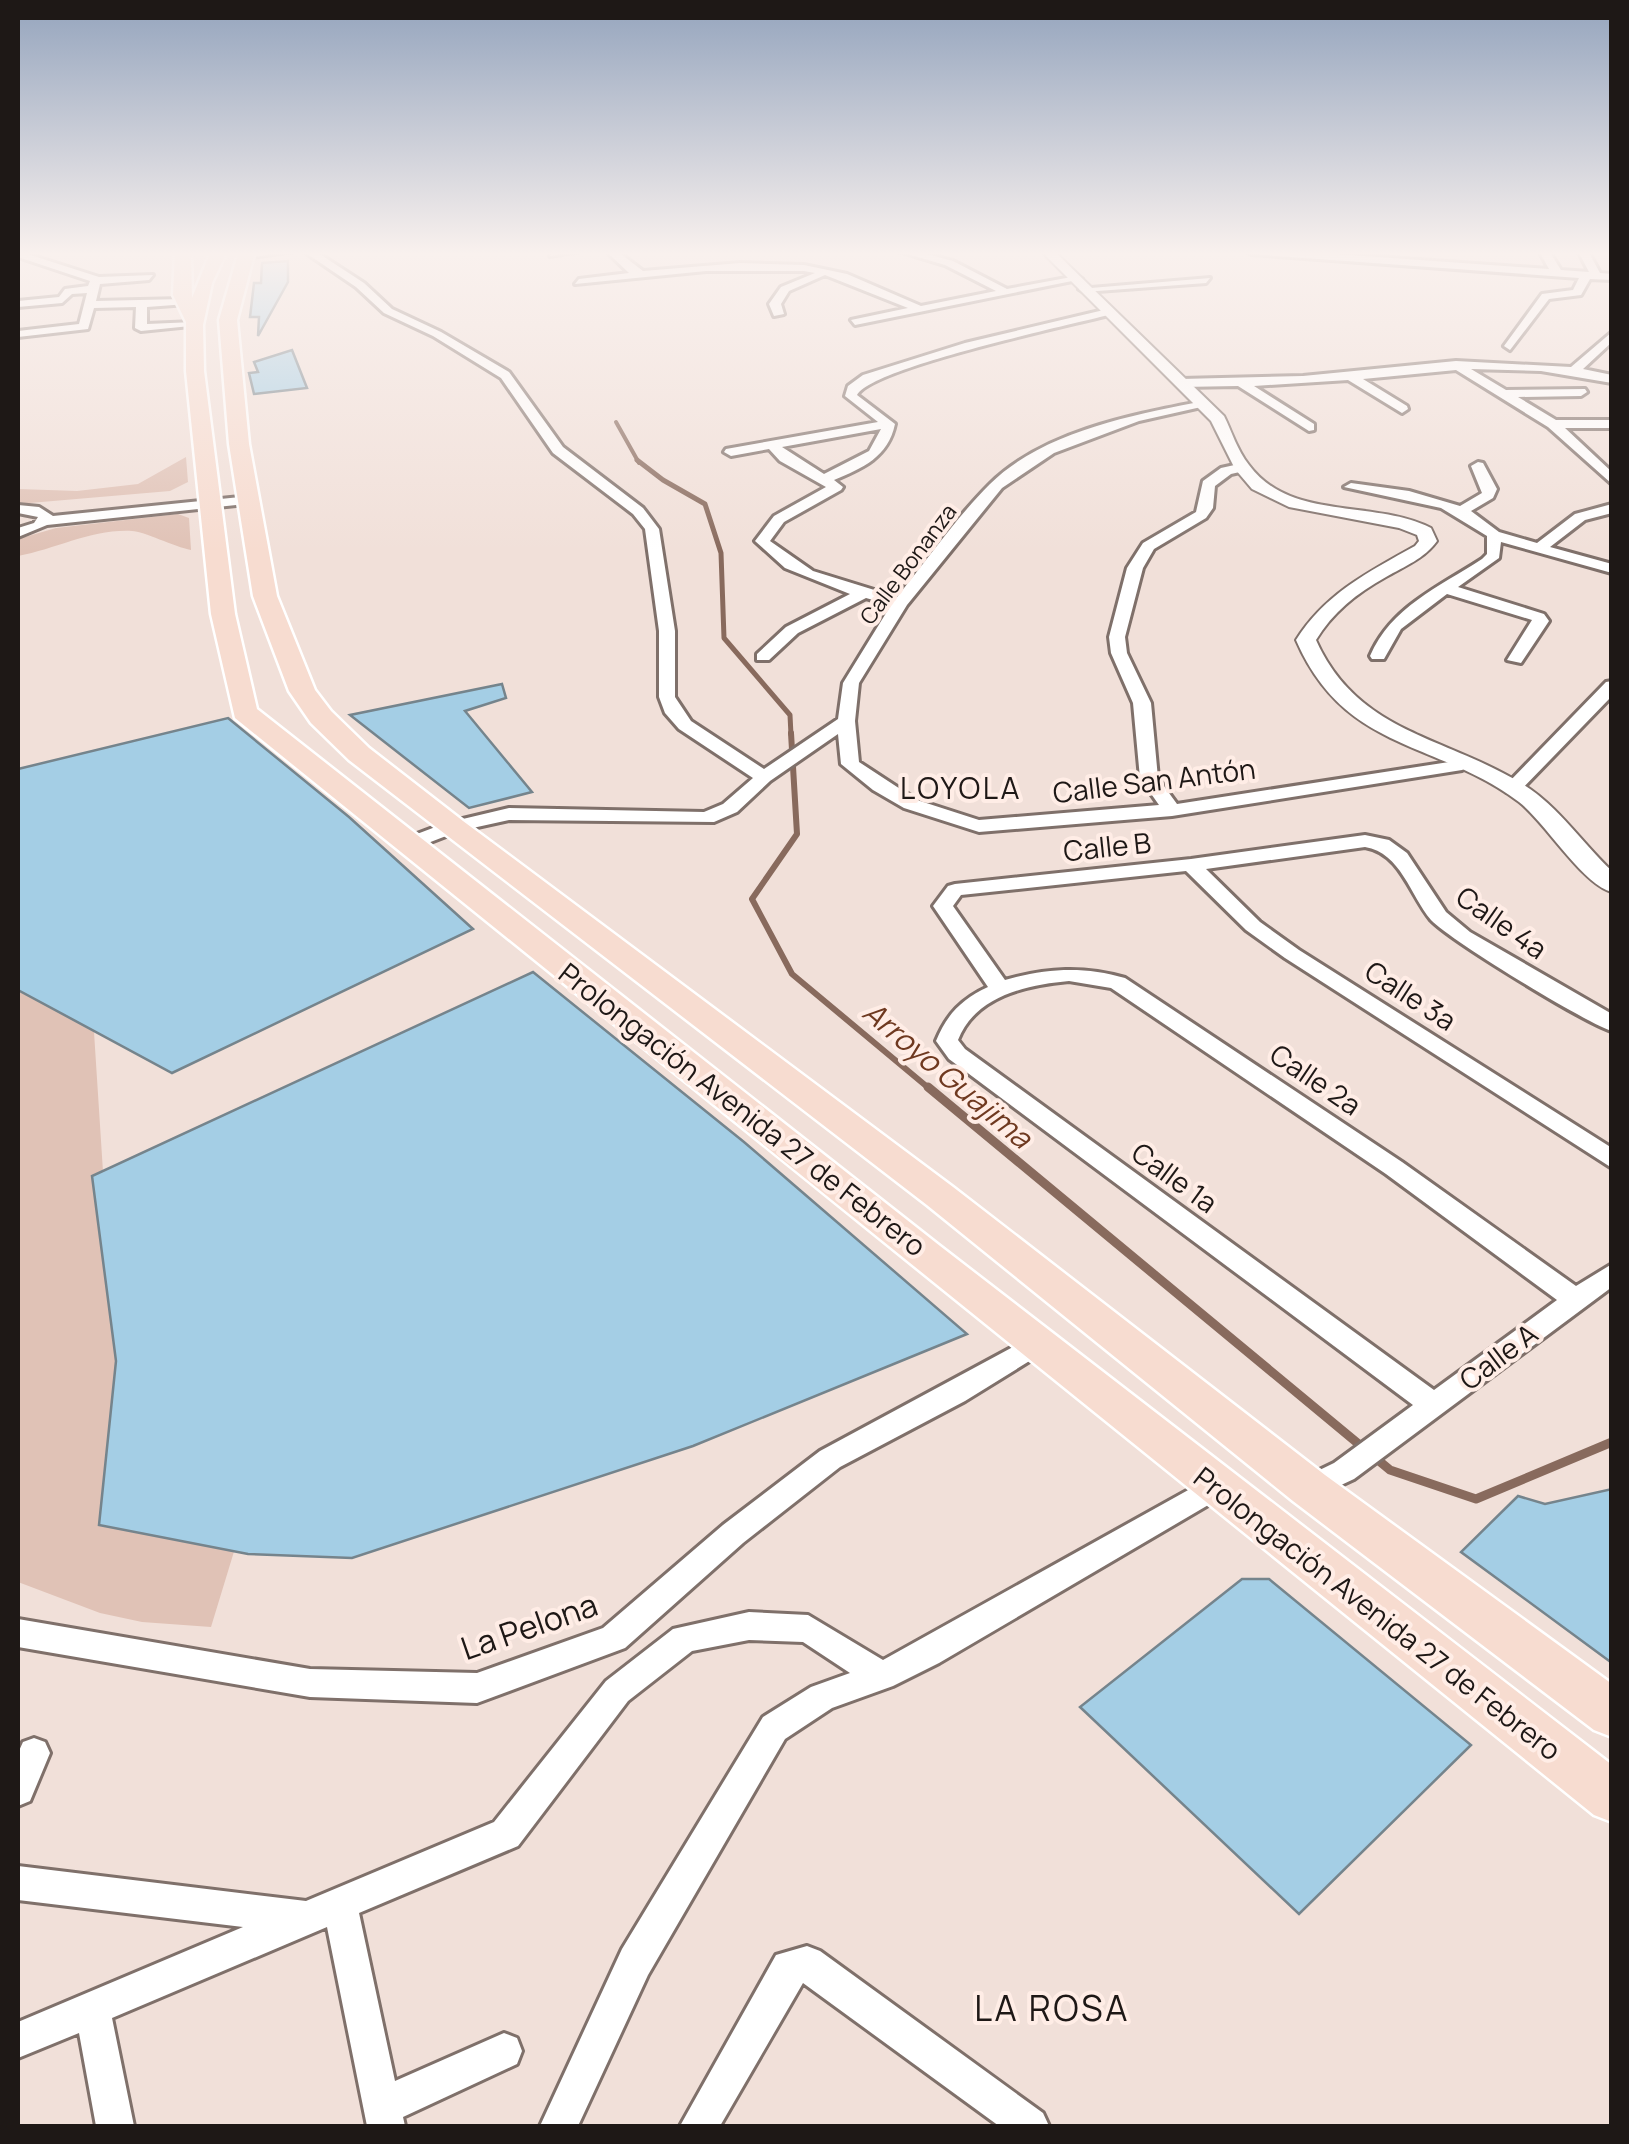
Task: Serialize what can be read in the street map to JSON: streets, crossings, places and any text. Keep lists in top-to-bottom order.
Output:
{
  "streets": {
    "main road": ["Prolongación Avenida 27 de Febrero"],
    "street": [
      "Calle Bonanza",
      "Calle San Antón",
      "Calle B",
      "Calle 4a",
      "Calle 3a",
      "Calle 2a",
      "Calle 1a",
      "Calle A",
      "La Pelona"
    ]
  },
  "crossings": [
    ["Calle Bonanza", "Calle San Antón"],
    ["Calle B", "Calle 4a"],
    ["Calle B", "Calle 3a"],
    ["Calle B", "Calle 2a"],
    ["Calle B", "Calle 1a"],
    ["Calle 2a", "Calle 1a"],
    ["Calle 2a", "Calle A"],
    ["Prolongación Avenida 27 de Febrero", "Calle A"],
    ["Prolongación Avenida 27 de Febrero", "La Pelona"],
    ["Calle 1a", "Calle A"]
  ],
  "districts": ["LOYOLA", "LA ROSA"],
  "water": ["Arroyo Guajima"]
}
